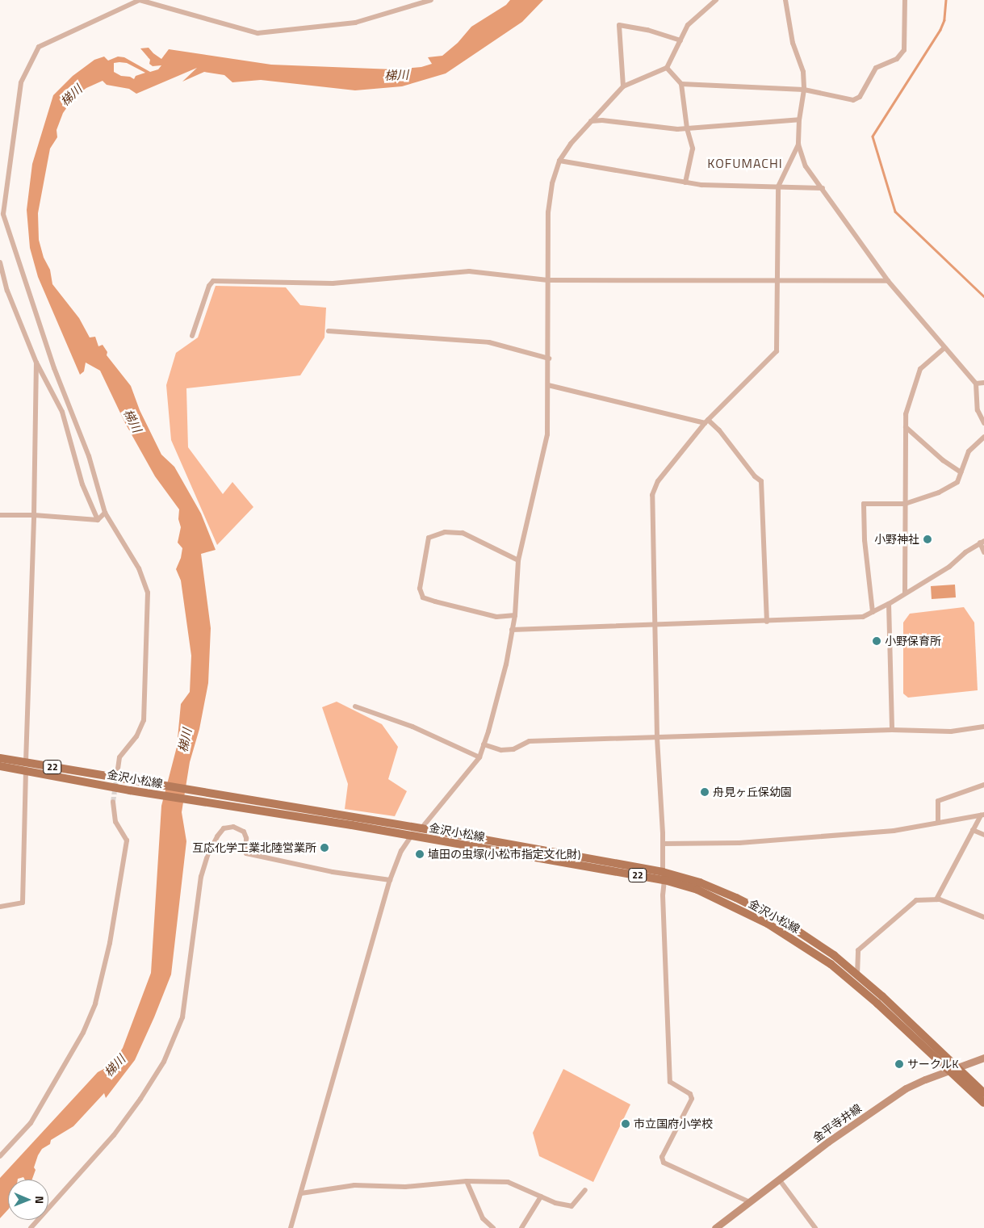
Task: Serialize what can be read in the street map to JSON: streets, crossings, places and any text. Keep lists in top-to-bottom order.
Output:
{
  "streets": {
    "main road": ["22", "金沢小松線", "金平寺井線"]
  },
  "crossings": [
    ["金沢小松線", "金平寺井線"]
  ],
  "districts": ["KOFUMACHI"],
  "water": ["梯川"],
  "places": [
    "小野神社",
    "小野保育所",
    "舟見ヶ丘保幼園",
    "互応化学工業北陸営業所",
    "埴田の虫塚(小松市指定文化財)",
    "サークルK",
    "市立国府小学校"
  ],
  "north": "right"
}
